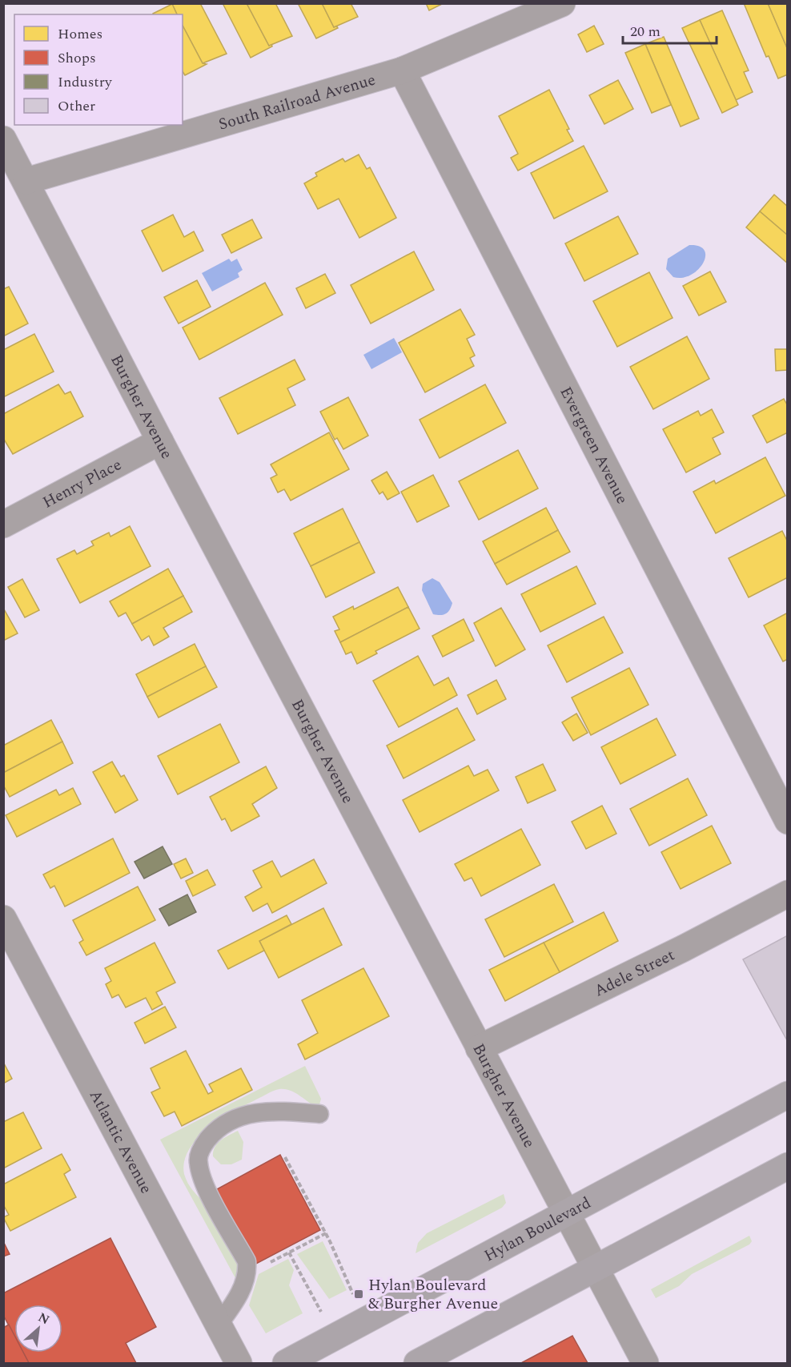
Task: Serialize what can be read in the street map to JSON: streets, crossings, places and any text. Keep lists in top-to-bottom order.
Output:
{
  "streets": {
    "main road": ["Hylan Boulevard"],
    "street": [
      "South Railroad Avenue",
      "Burgher Avenue",
      "Evergreen Avenue",
      "Henry Place",
      "Adele Street",
      "Atlantic Avenue"
    ]
  },
  "crossings": [
    ["South Railroad Avenue", "Burgher Avenue"],
    ["South Railroad Avenue", "Evergreen Avenue"],
    ["Burgher Avenue", "Henry Place"],
    ["Burgher Avenue", "Adele Street"],
    ["Burgher Avenue", "Hylan Boulevard"]
  ],
  "places": {
    "transit": ["Hylan Boulevard & Burgher Avenue"]
  },
  "legend": [
    "Homes",
    "Shops",
    "Industry",
    "Other"
  ],
  "scale_bar": "20 m",
  "north": "top right"
}
